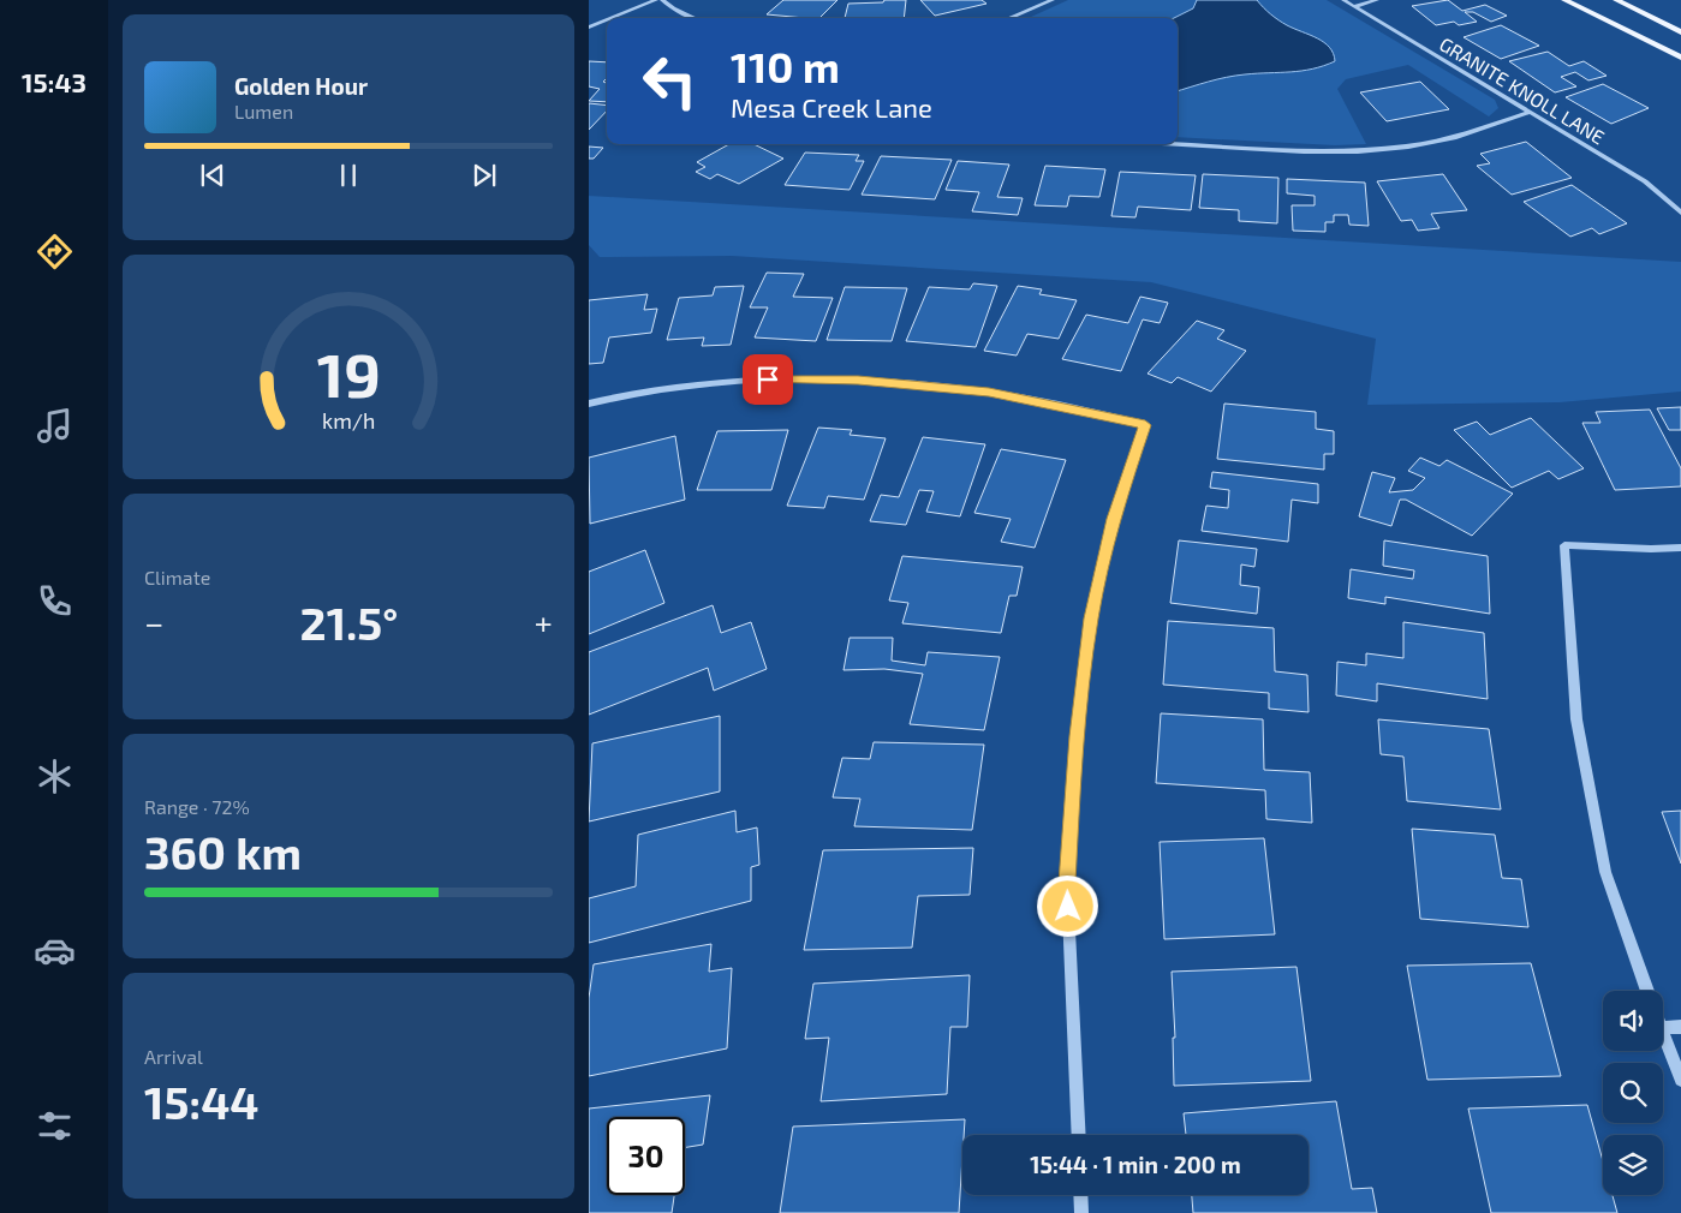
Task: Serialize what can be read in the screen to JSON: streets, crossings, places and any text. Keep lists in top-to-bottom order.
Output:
{
  "streets": {
    "street": ["GRANITE KNOLL LANE"]
  },
  "page": {
    "tabs": "15:43",
    "turn": ["110 m", "Mesa Creek Lane"],
    "song": ["Golden Hour", "Lumen"],
    "tile": [
      "Climate",
      ["Range · 72%", "360 km"],
      ["Arrival", "15:44"]
    ],
    "heat": ["−", "21.5°", "+"],
    "limit": "30",
    "trip": "15:44 · 1 min · 200 m",
    "gauge": ["19", "km/h"]
  }
}
